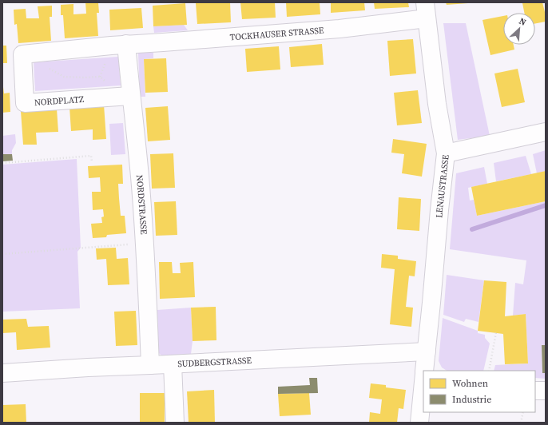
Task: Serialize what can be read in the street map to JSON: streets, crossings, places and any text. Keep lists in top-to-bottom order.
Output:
{
  "streets": {
    "street": [
      "TOCKHAUSER STRASSE",
      "NORDPLATZ",
      "LENAUSTRASSE",
      "NORDSTRASSE",
      "SUDBERGSTRASSE"
    ]
  },
  "crossings": [
    ["TOCKHAUSER STRASSE", "NORDPLATZ"],
    ["TOCKHAUSER STRASSE", "LENAUSTRASSE"],
    ["TOCKHAUSER STRASSE", "NORDSTRASSE"],
    ["NORDPLATZ", "NORDSTRASSE"],
    ["LENAUSTRASSE", "SUDBERGSTRASSE"],
    ["NORDSTRASSE", "SUDBERGSTRASSE"]
  ],
  "legend": ["Wohnen", "Industrie"],
  "north": "top right"
}
